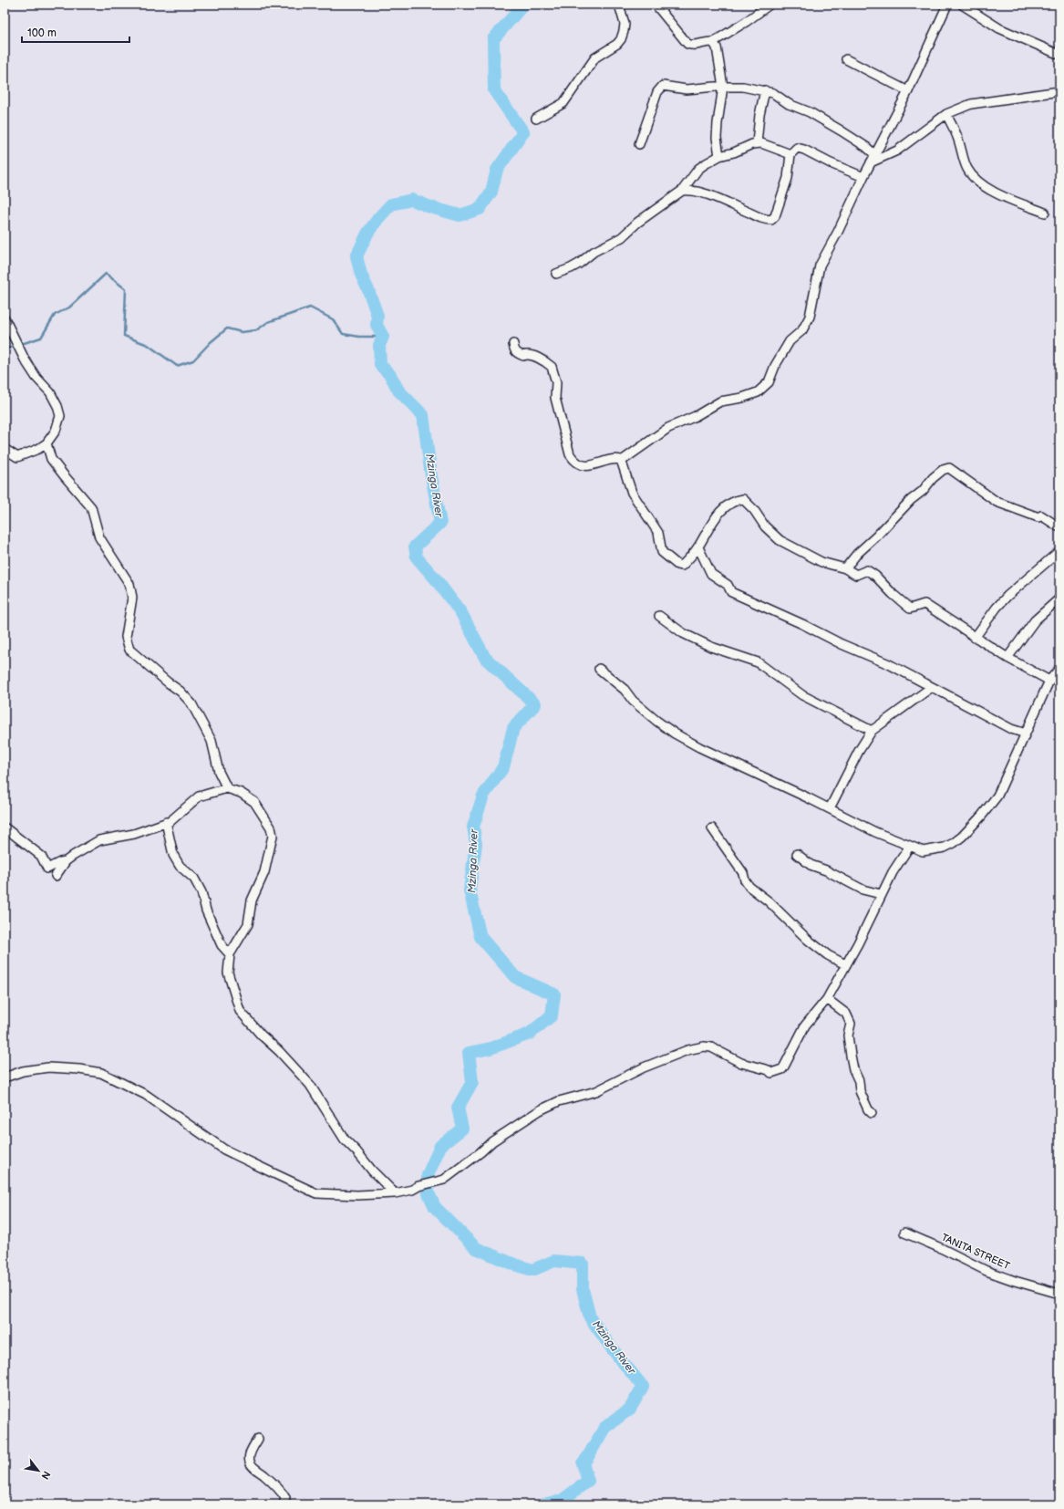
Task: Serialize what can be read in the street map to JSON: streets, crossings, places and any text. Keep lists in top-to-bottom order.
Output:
{
  "streets": {
    "street": ["TANITA STREET"]
  },
  "water": ["Mzinga River"],
  "scale_bar": "100 m",
  "north": "bottom right"
}
